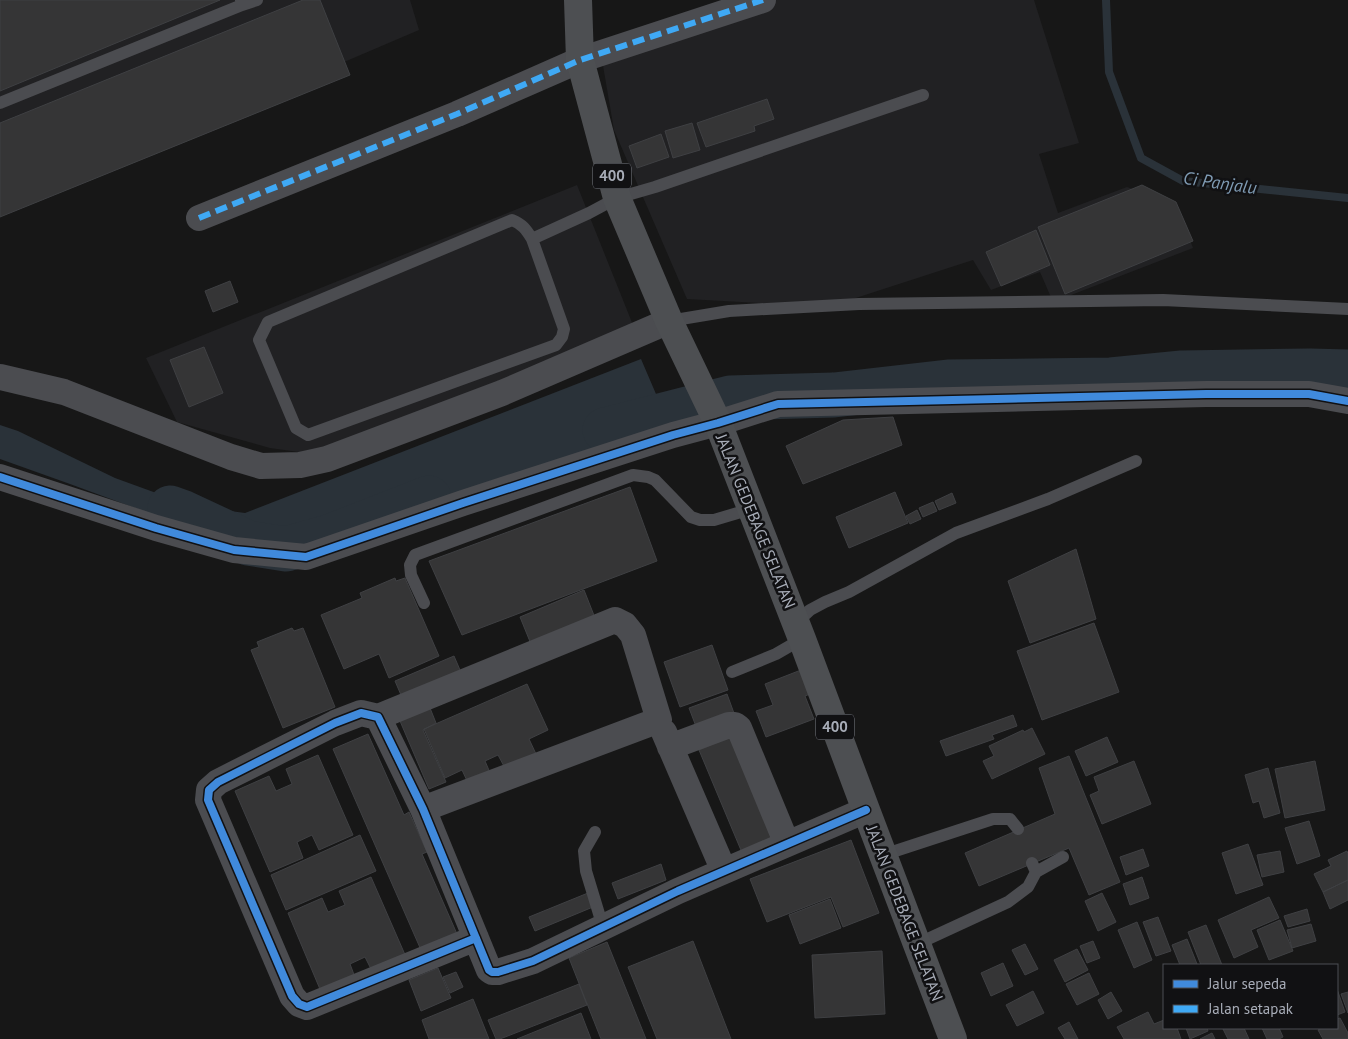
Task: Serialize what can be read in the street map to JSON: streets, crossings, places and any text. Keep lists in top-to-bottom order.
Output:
{
  "streets": {
    "main road": ["400", "JALAN GEDEBAGE SELATAN"]
  },
  "water": ["Ci Panjalu"],
  "legend": ["Jalur sepeda", "Jalan setapak"]
}
